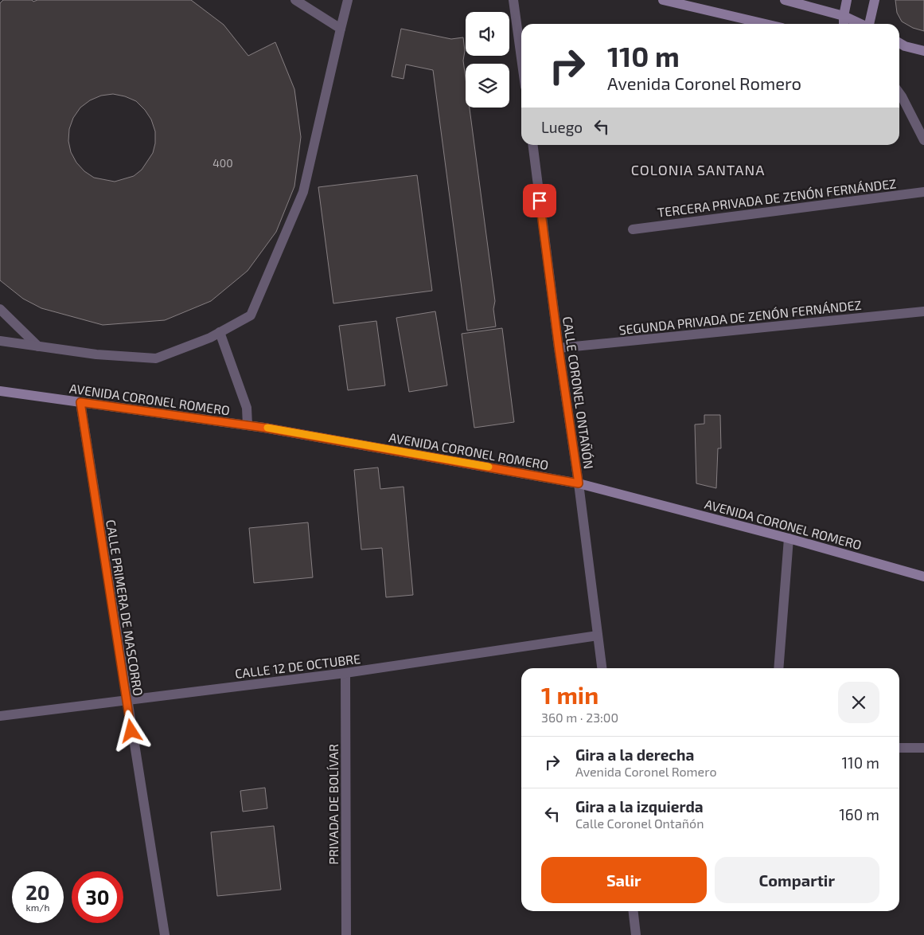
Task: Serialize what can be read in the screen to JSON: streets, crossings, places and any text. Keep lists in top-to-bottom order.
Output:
{
  "streets": {
    "main road": ["AVENIDA CORONEL ROMERO"],
    "street": [
      "TERCERA PRIVADA DE ZENÓN FERNÁNDEZ",
      "SEGUNDA PRIVADA DE ZENÓN FERNÁNDEZ",
      "CALLE CORONEL ONTAÑÓN",
      "CALLE PRIMERA DE MASCORRO",
      "CALLE 12 DE OCTUBRE",
      "PRIVADA DE BOLÍVAR"
    ]
  },
  "crossings": [
    ["SEGUNDA PRIVADA DE ZENÓN FERNÁNDEZ", "CALLE CORONEL ONTAÑÓN"],
    ["CALLE CORONEL ONTAÑÓN", "AVENIDA CORONEL ROMERO"],
    ["CALLE CORONEL ONTAÑÓN", "CALLE 12 DE OCTUBRE"],
    ["AVENIDA CORONEL ROMERO", "CALLE PRIMERA DE MASCORRO"],
    ["CALLE PRIMERA DE MASCORRO", "CALLE 12 DE OCTUBRE"],
    ["CALLE 12 DE OCTUBRE", "PRIVADA DE BOLÍVAR"]
  ],
  "districts": ["COLONIA SANTANA"],
  "house_numbers": ["400"],
  "page": {
    "turn": ["110 m", "Avenida Coronel Romero"],
    "then": "Luego",
    "heading": ["1 min", "360 m · 23:00"],
    "list": [
      {
        "name": "Gira a la derecha",
        "note": "Avenida Coronel Romero",
        "value": "110 m"
      },
      {
        "name": "Gira a la izquierda",
        "note": "Calle Coronel Ontañón",
        "value": "160 m"
      }
    ],
    "buttons": ["Salir", "Compartir"],
    "speed": "20 km/h",
    "limit": "30"
  }
}
